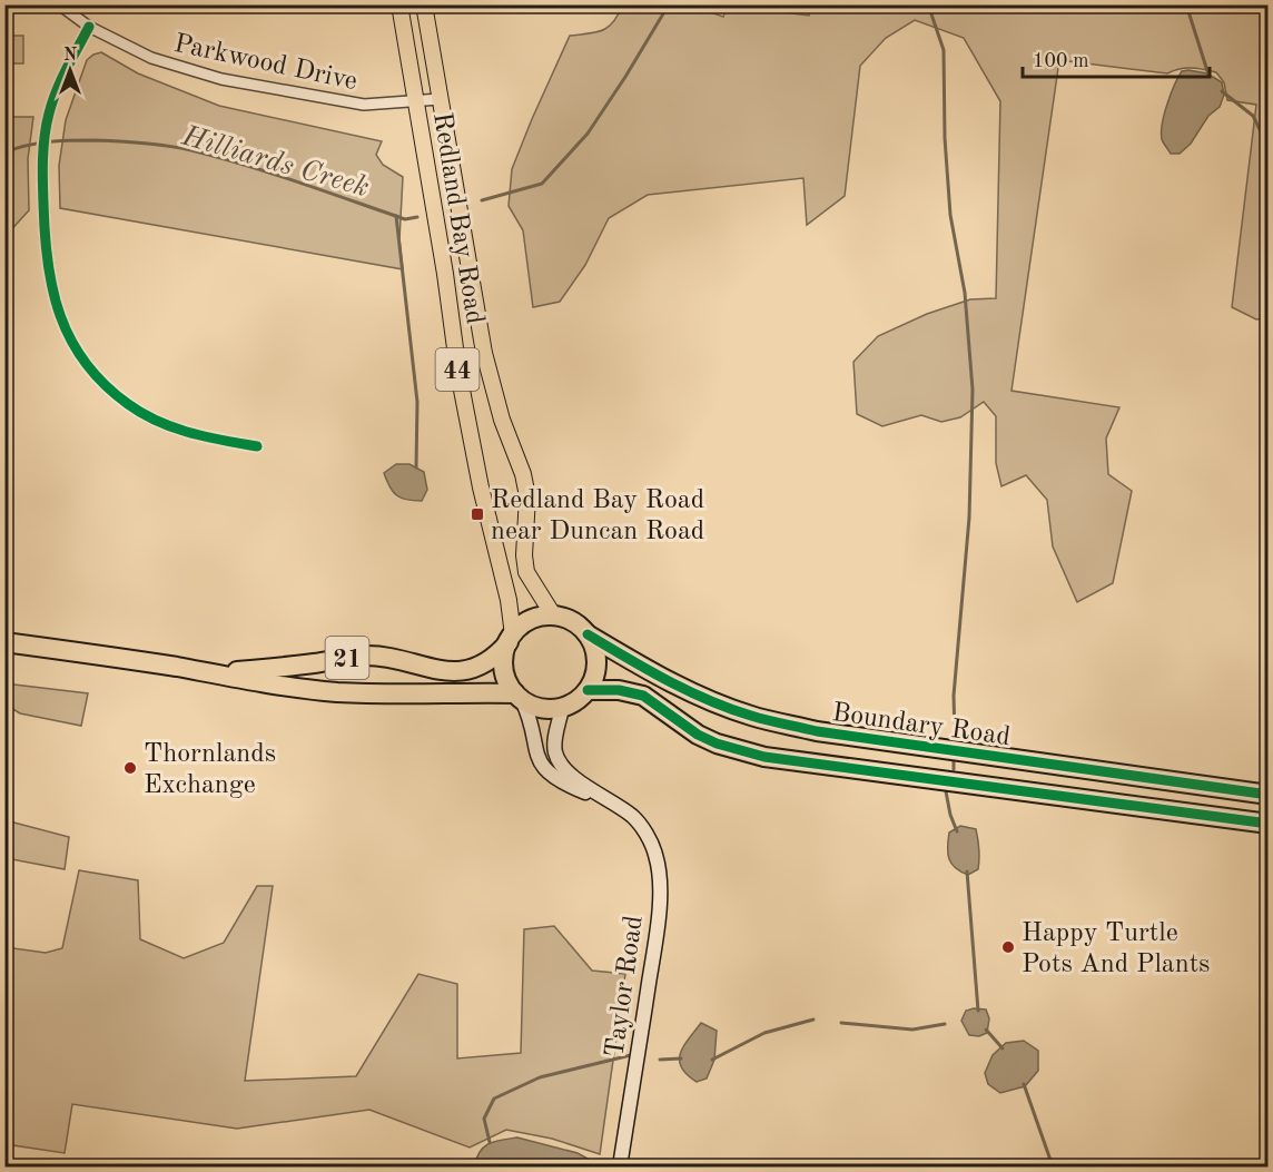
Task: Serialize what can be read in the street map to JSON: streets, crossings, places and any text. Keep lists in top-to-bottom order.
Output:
{
  "streets": {
    "highway": ["21", "Boundary Road"],
    "main road": ["Redland Bay Road", "44"],
    "street": ["Parkwood Drive", "Taylor Road"]
  },
  "crossings": [
    ["Parkwood Drive", "Redland Bay Road"],
    ["Redland Bay Road", "21"],
    ["Redland Bay Road", "Boundary Road"],
    ["Redland Bay Road", "Taylor Road"],
    ["21", "Boundary Road"],
    ["21", "Taylor Road"],
    ["Boundary Road", "Taylor Road"]
  ],
  "water": ["Hilliards Creek"],
  "places": {
    "transit": ["Redland Bay Road near Duncan Road"],
    "other": ["Thornlands Exchange", "Happy Turtle Pots And Plants"]
  },
  "scale_bar": "100 m",
  "north": "top"
}
